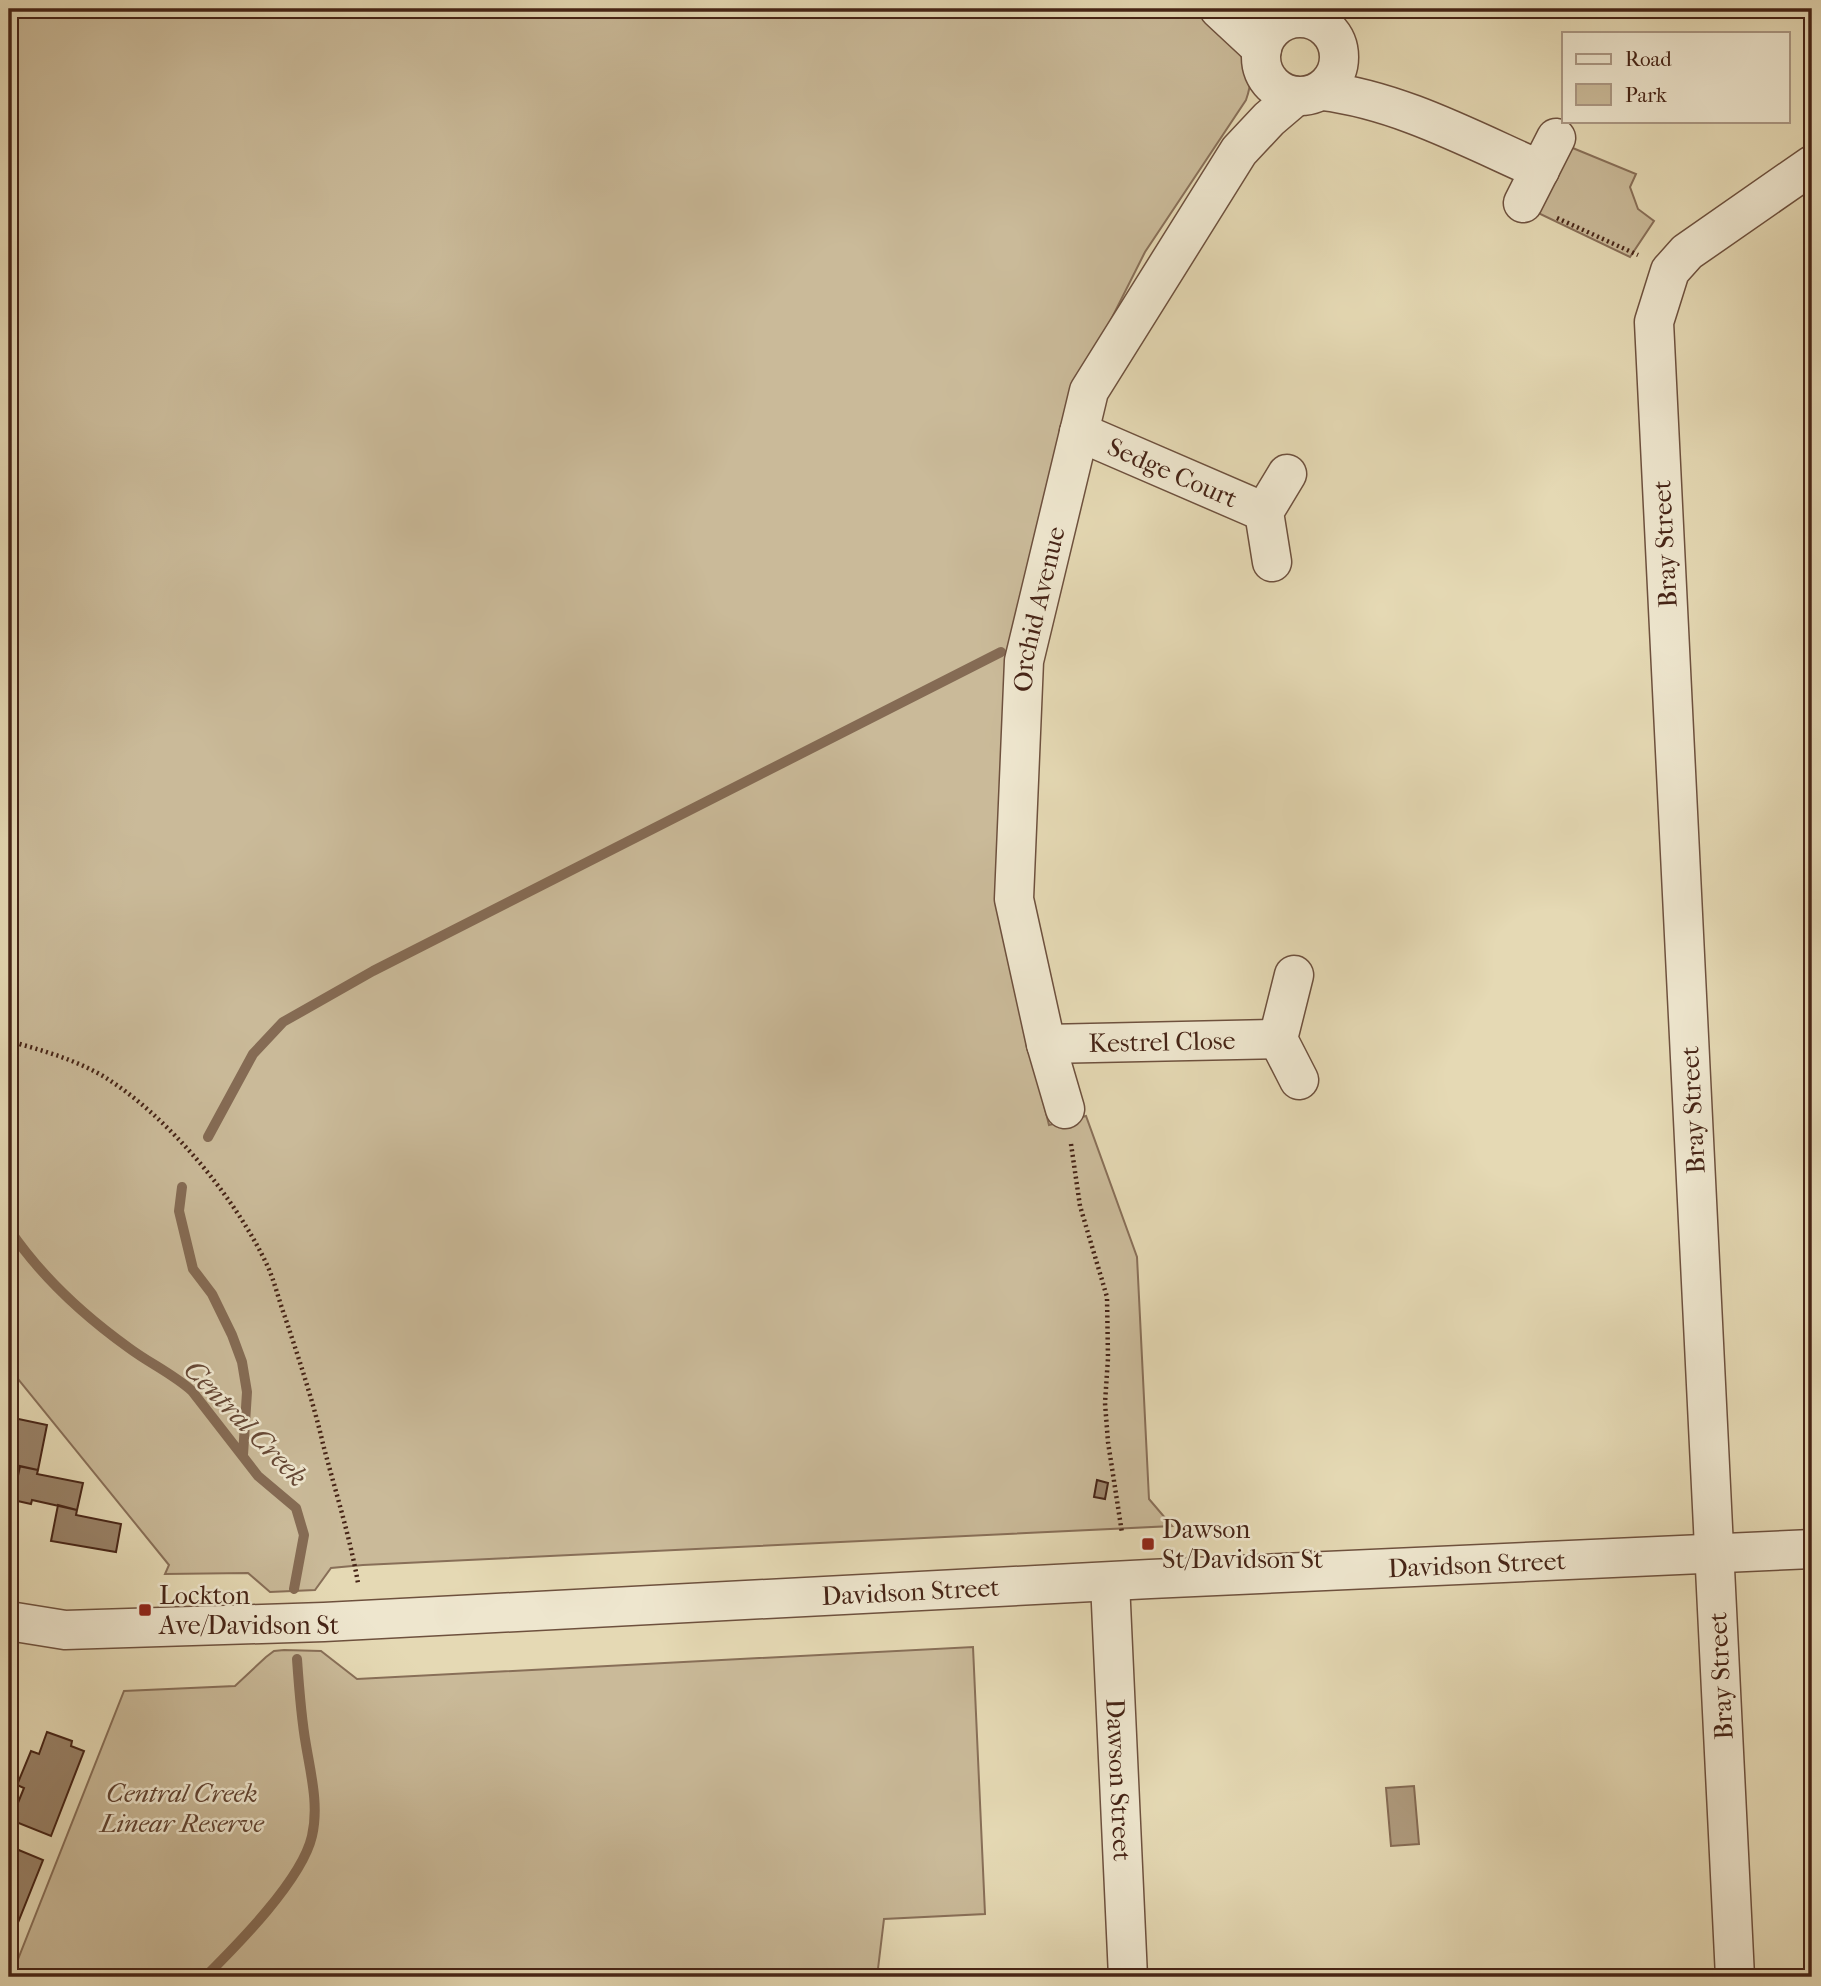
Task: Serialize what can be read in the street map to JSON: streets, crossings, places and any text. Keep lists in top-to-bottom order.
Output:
{
  "streets": {
    "street": [
      "Sedge Court",
      "Bray Street",
      "Orchid Avenue",
      "Kestrel Close",
      "Davidson Street",
      "Dawson Street"
    ]
  },
  "crossings": [
    ["Sedge Court", "Orchid Avenue"],
    ["Bray Street", "Davidson Street"],
    ["Orchid Avenue", "Kestrel Close"],
    ["Davidson Street", "Dawson Street"]
  ],
  "water": ["Central Creek"],
  "parks": ["Central Creek Linear Reserve"],
  "places": {
    "transit": ["Dawson St/Davidson St", "Lockton Ave/Davidson St"]
  },
  "legend": ["Road", "Park"]
}
